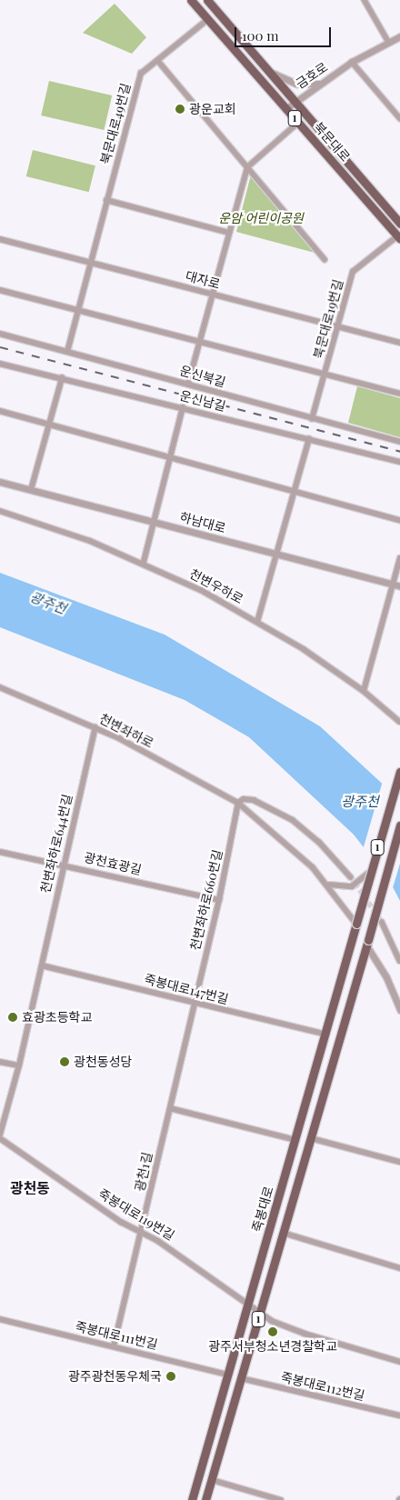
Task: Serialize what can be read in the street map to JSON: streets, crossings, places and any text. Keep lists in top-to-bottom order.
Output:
{
  "streets": {
    "main road": ["1", "북문대로", "죽봉대로"],
    "street": [
      "금호로",
      "북문대로49번길",
      "대자로",
      "북문대로19번길",
      "운신북길",
      "운신남길",
      "하남대로",
      "천변우하로",
      "천변좌하로",
      "천변좌하로644번길",
      "광천효광길",
      "천변좌하로660번길",
      "죽봉대로147번길",
      "광천1길",
      "죽봉대로119번길",
      "죽봉대로111번길",
      "죽봉대로112번길"
    ]
  },
  "crossings": [
    ["금호로", "북문대로"],
    ["1", "천변좌하로"],
    ["1", "죽봉대로"],
    ["북문대로49번길", "북문대로"],
    ["북문대로49번길", "대자로"],
    ["북문대로49번길", "북문대로19번길"],
    ["북문대로49번길", "운신북길"],
    ["북문대로", "북문대로19번길"],
    ["대자로", "북문대로19번길"],
    ["북문대로19번길", "운신북길"],
    ["천변좌하로", "천변좌하로644번길"],
    ["천변좌하로", "천변좌하로660번길"],
    ["천변좌하로", "죽봉대로"],
    ["천변좌하로644번길", "광천효광길"],
    ["천변좌하로644번길", "죽봉대로147번길"],
    ["광천효광길", "천변좌하로660번길"],
    ["천변좌하로660번길", "죽봉대로147번길"],
    ["천변좌하로660번길", "광천1길"],
    ["죽봉대로147번길", "광천1길"],
    ["죽봉대로147번길", "죽봉대로"],
    ["광천1길", "죽봉대로119번길"],
    ["광천1길", "죽봉대로111번길"],
    ["죽봉대로", "죽봉대로119번길"],
    ["죽봉대로", "죽봉대로111번길"],
    ["죽봉대로", "죽봉대로112번길"]
  ],
  "districts": ["광천동"],
  "water": ["광주천"],
  "parks": ["운암 어린이공원"],
  "places": [
    "광운교회",
    "효광초등학교",
    "광천동성당",
    "광주서부청소년경찰학교",
    "광주광천동우체국"
  ],
  "scale_bar": "100 m"
}
